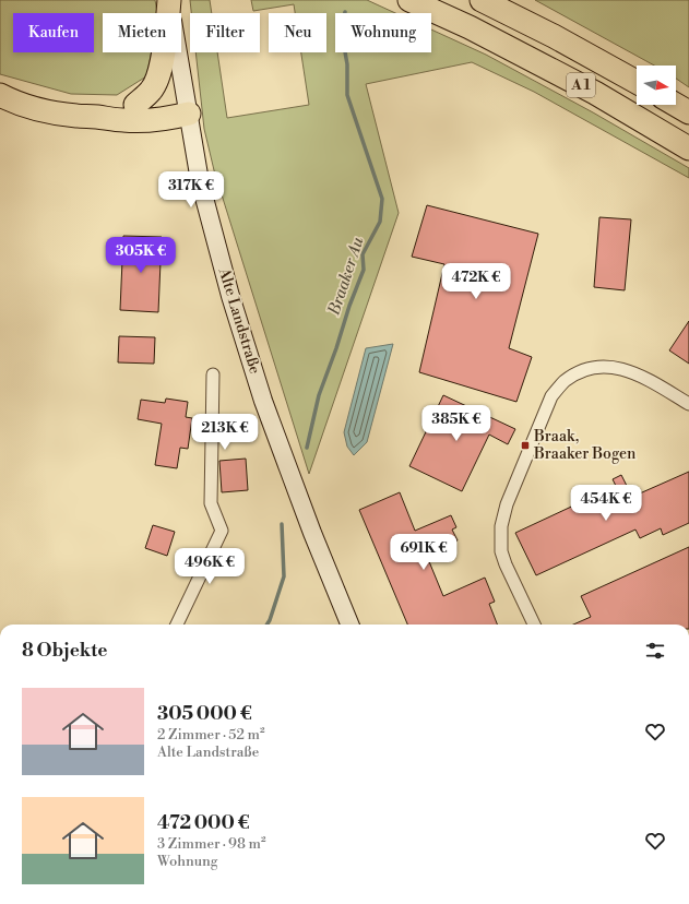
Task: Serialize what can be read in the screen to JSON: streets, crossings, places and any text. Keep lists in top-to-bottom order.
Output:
{
  "streets": {
    "highway": ["A 1"],
    "main road": ["Alte Landstraße"]
  },
  "water": ["Braaker Au"],
  "places": {
    "transit": ["Braak, Braaker Bogen"]
  },
  "north": "right",
  "page": {
    "chip": [
      "Kaufen",
      "Mieten",
      "Filter",
      "Neu",
      "Wohnung"
    ],
    "price": [
      "317K €",
      "305K €",
      "472K €",
      "385K €",
      "213K €",
      "454K €",
      "691K €",
      "496K €"
    ],
    "heading": "8 Objekte",
    "list": [
      {
        "name": "305 000 €",
        "note": "2 Zimmer · 52 m² · Alte Landstraße"
      },
      {
        "name": "472 000 €",
        "note": "3 Zimmer · 98 m² · Wohnung"
      }
    ]
  }
}
